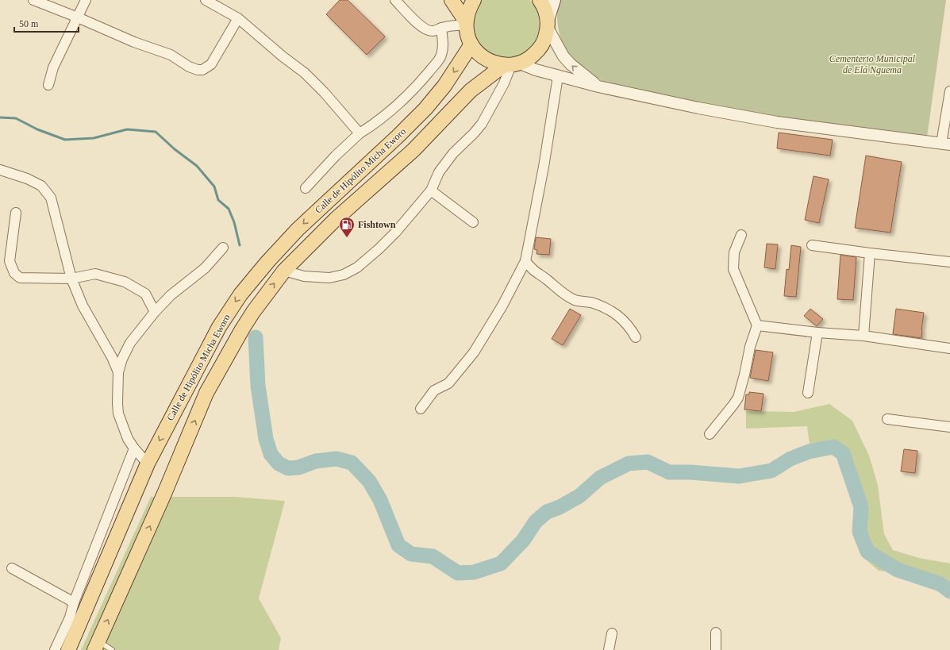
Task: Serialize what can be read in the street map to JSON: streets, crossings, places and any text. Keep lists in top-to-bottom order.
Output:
{
  "streets": {
    "main road": ["Calle de Hipólito Micha Eworo"]
  },
  "parks": ["Cementerio Municipal de Elá Nguema"],
  "places": {
    "fuel station": ["Fishtown"]
  },
  "scale_bar": "50 m"
}
